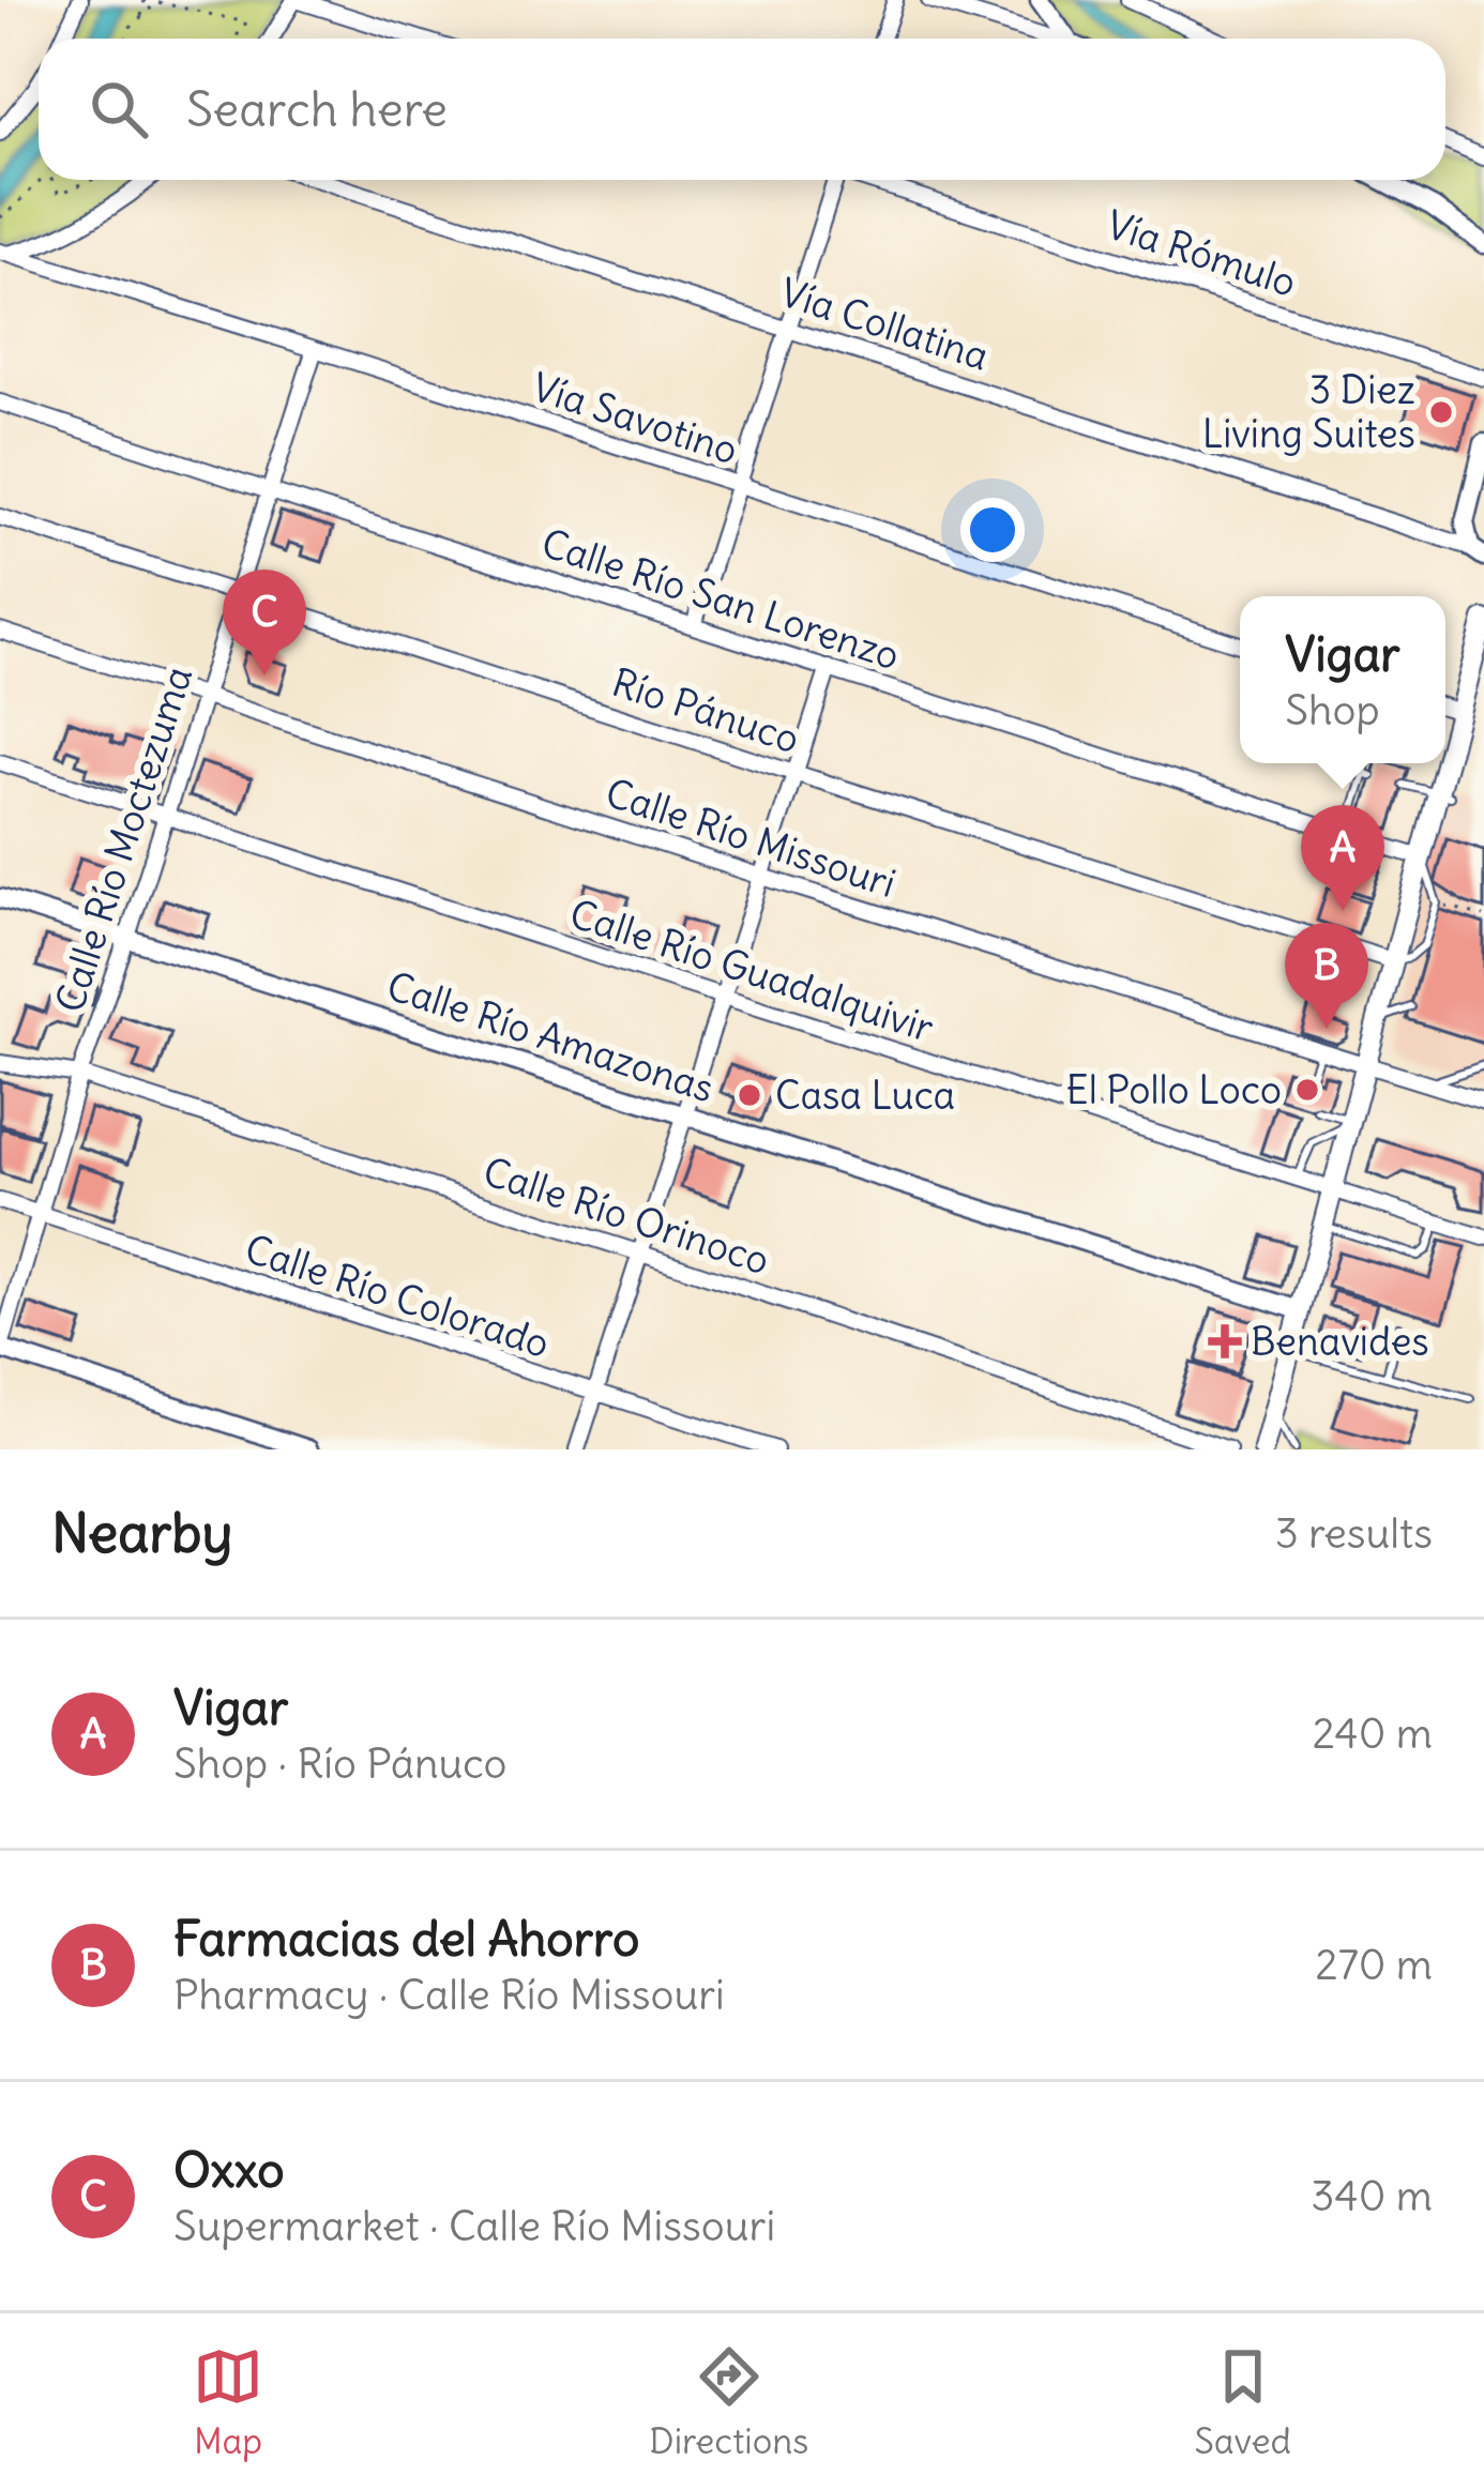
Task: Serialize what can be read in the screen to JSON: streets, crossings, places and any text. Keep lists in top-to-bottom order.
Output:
{
  "streets": {
    "street": [
      "Vía Rómulo",
      "Vía Collatina",
      "Vía Savotino",
      "Calle Río San Lorenzo",
      "Río Pánuco",
      "Calle Río Missouri",
      "Calle Río Moctezuma",
      "Calle Río Guadalquivir",
      "Calle Río Amazonas",
      "Calle Río Orinoco",
      "Calle Río Colorado"
    ]
  },
  "crossings": [
    ["Vía Savotino", "Calle Río Moctezuma"],
    ["Calle Río San Lorenzo", "Calle Río Moctezuma"],
    ["Río Pánuco", "Calle Río Moctezuma"],
    ["Calle Río Missouri", "Calle Río Moctezuma"],
    ["Calle Río Moctezuma", "Calle Río Guadalquivir"],
    ["Calle Río Moctezuma", "Calle Río Amazonas"],
    ["Calle Río Moctezuma", "Calle Río Orinoco"],
    ["Calle Río Moctezuma", "Calle Río Colorado"]
  ],
  "places": {
    "other": ["3 Diez Living Suites", "El Pollo Loco", "Casa Luca"],
    "health": ["Benavides"]
  },
  "page": {
    "search": "Search here",
    "pins": ["C", "A", "B"],
    "popup": ["Vigar", "Shop"],
    "heading": ["Nearby", "3 results"],
    "list": [
      {
        "mark": "A",
        "name": "Vigar",
        "note": "Shop · Río Pánuco",
        "value": "240 m"
      },
      {
        "mark": "B",
        "name": "Farmacias del Ahorro",
        "note": "Pharmacy · Calle Río Missouri",
        "value": "270 m"
      },
      {
        "mark": "C",
        "name": "Oxxo",
        "note": "Supermarket · Calle Río Missouri",
        "value": "340 m"
      }
    ],
    "nav": ["Map", "Directions", "Saved"]
  }
}
